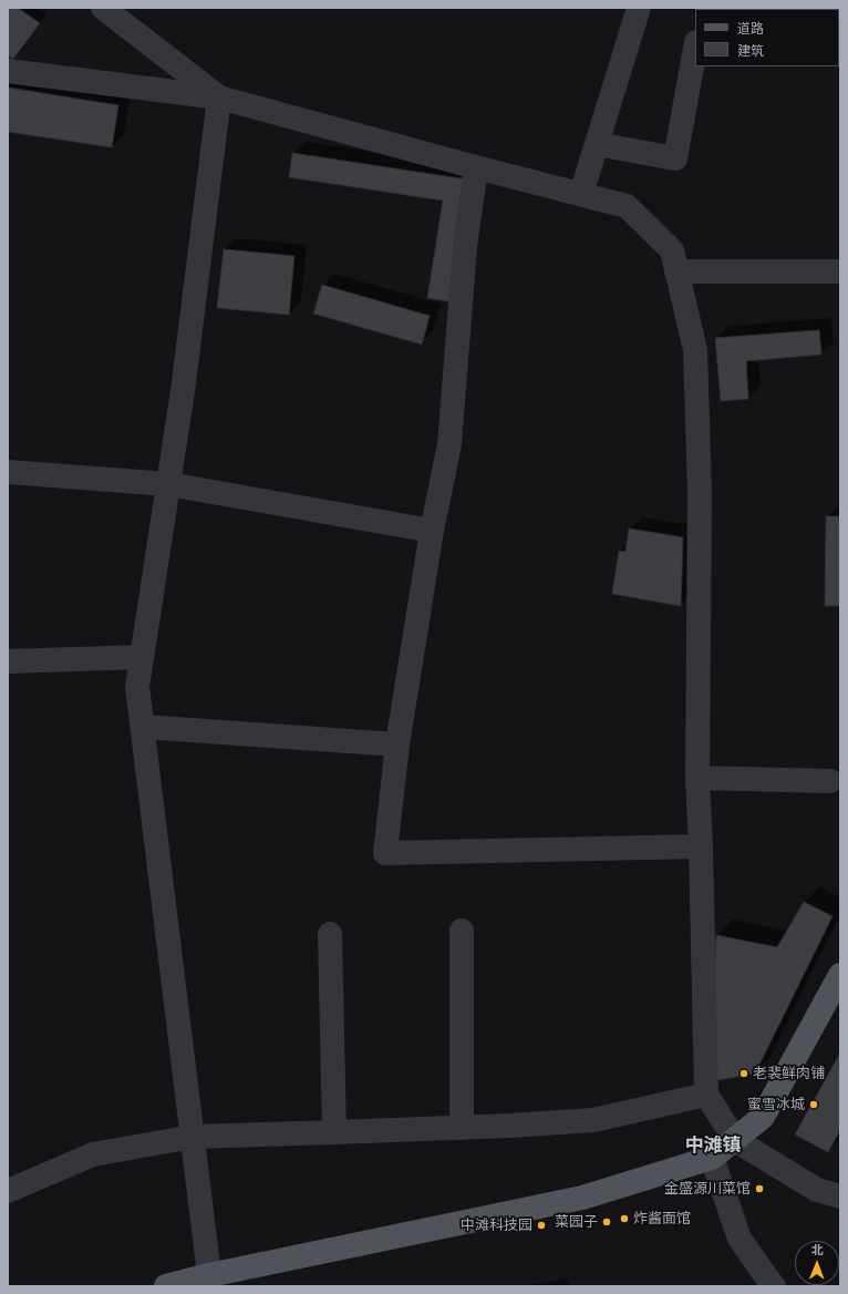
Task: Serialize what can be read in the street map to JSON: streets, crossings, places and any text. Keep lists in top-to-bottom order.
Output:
{
  "districts": ["中滩镇"],
  "places": [
    "老裴鲜肉铺",
    "蜜雪冰城",
    "金盛源川菜馆",
    "炸酱面馆",
    "菜园子",
    "中滩科技园"
  ],
  "legend": ["道路", "建筑"],
  "north": "top"
}
